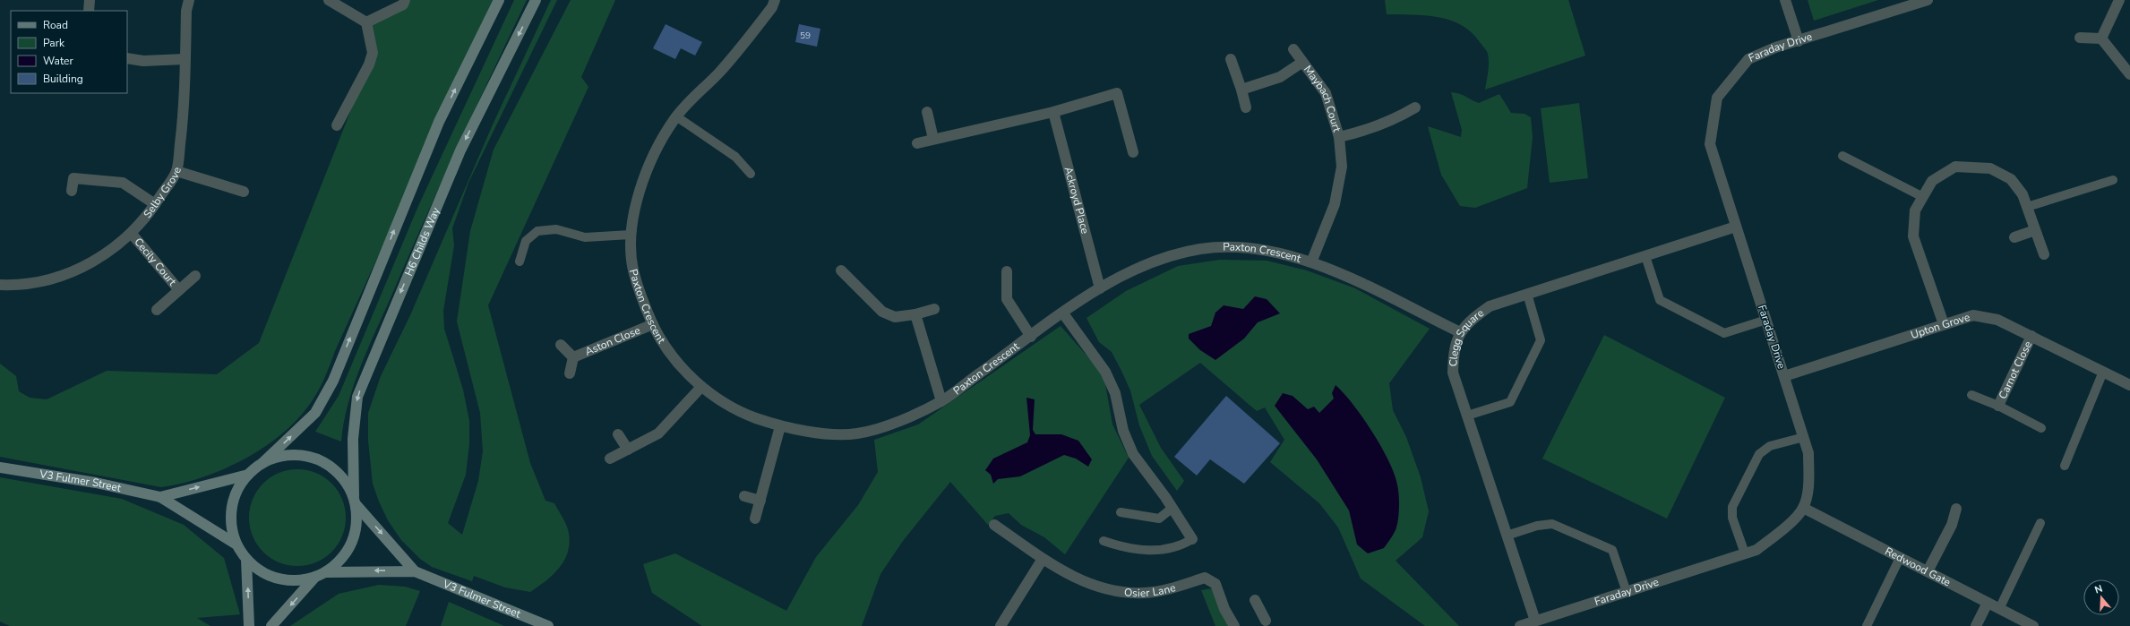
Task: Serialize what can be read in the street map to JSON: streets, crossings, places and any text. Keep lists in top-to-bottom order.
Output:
{
  "streets": {
    "street": [
      "Faraday Drive",
      "Maybach Court",
      "Selby Grove",
      "Ackroyd Place",
      "H6 Childs Way",
      "Paxton Crescent",
      "Cecily Court",
      "Upton Grove",
      "Aston Close",
      "Clegg Square",
      "Carnot Close",
      "V3 Fulmer Street",
      "Redwood Gate",
      "Osier Lane"
    ]
  },
  "crossings": [
    ["Faraday Drive", "Upton Grove"],
    ["Faraday Drive", "Clegg Square"],
    ["Faraday Drive", "Redwood Gate"],
    ["Maybach Court", "Paxton Crescent"],
    ["Selby Grove", "Cecily Court"],
    ["Ackroyd Place", "Paxton Crescent"],
    ["H6 Childs Way", "V3 Fulmer Street"],
    ["Paxton Crescent", "Aston Close"],
    ["Paxton Crescent", "Clegg Square"],
    ["Upton Grove", "Carnot Close"]
  ],
  "house_numbers": ["59"],
  "legend": [
    "Road",
    "Park",
    "Water",
    "Building"
  ],
  "north": "top"
}
